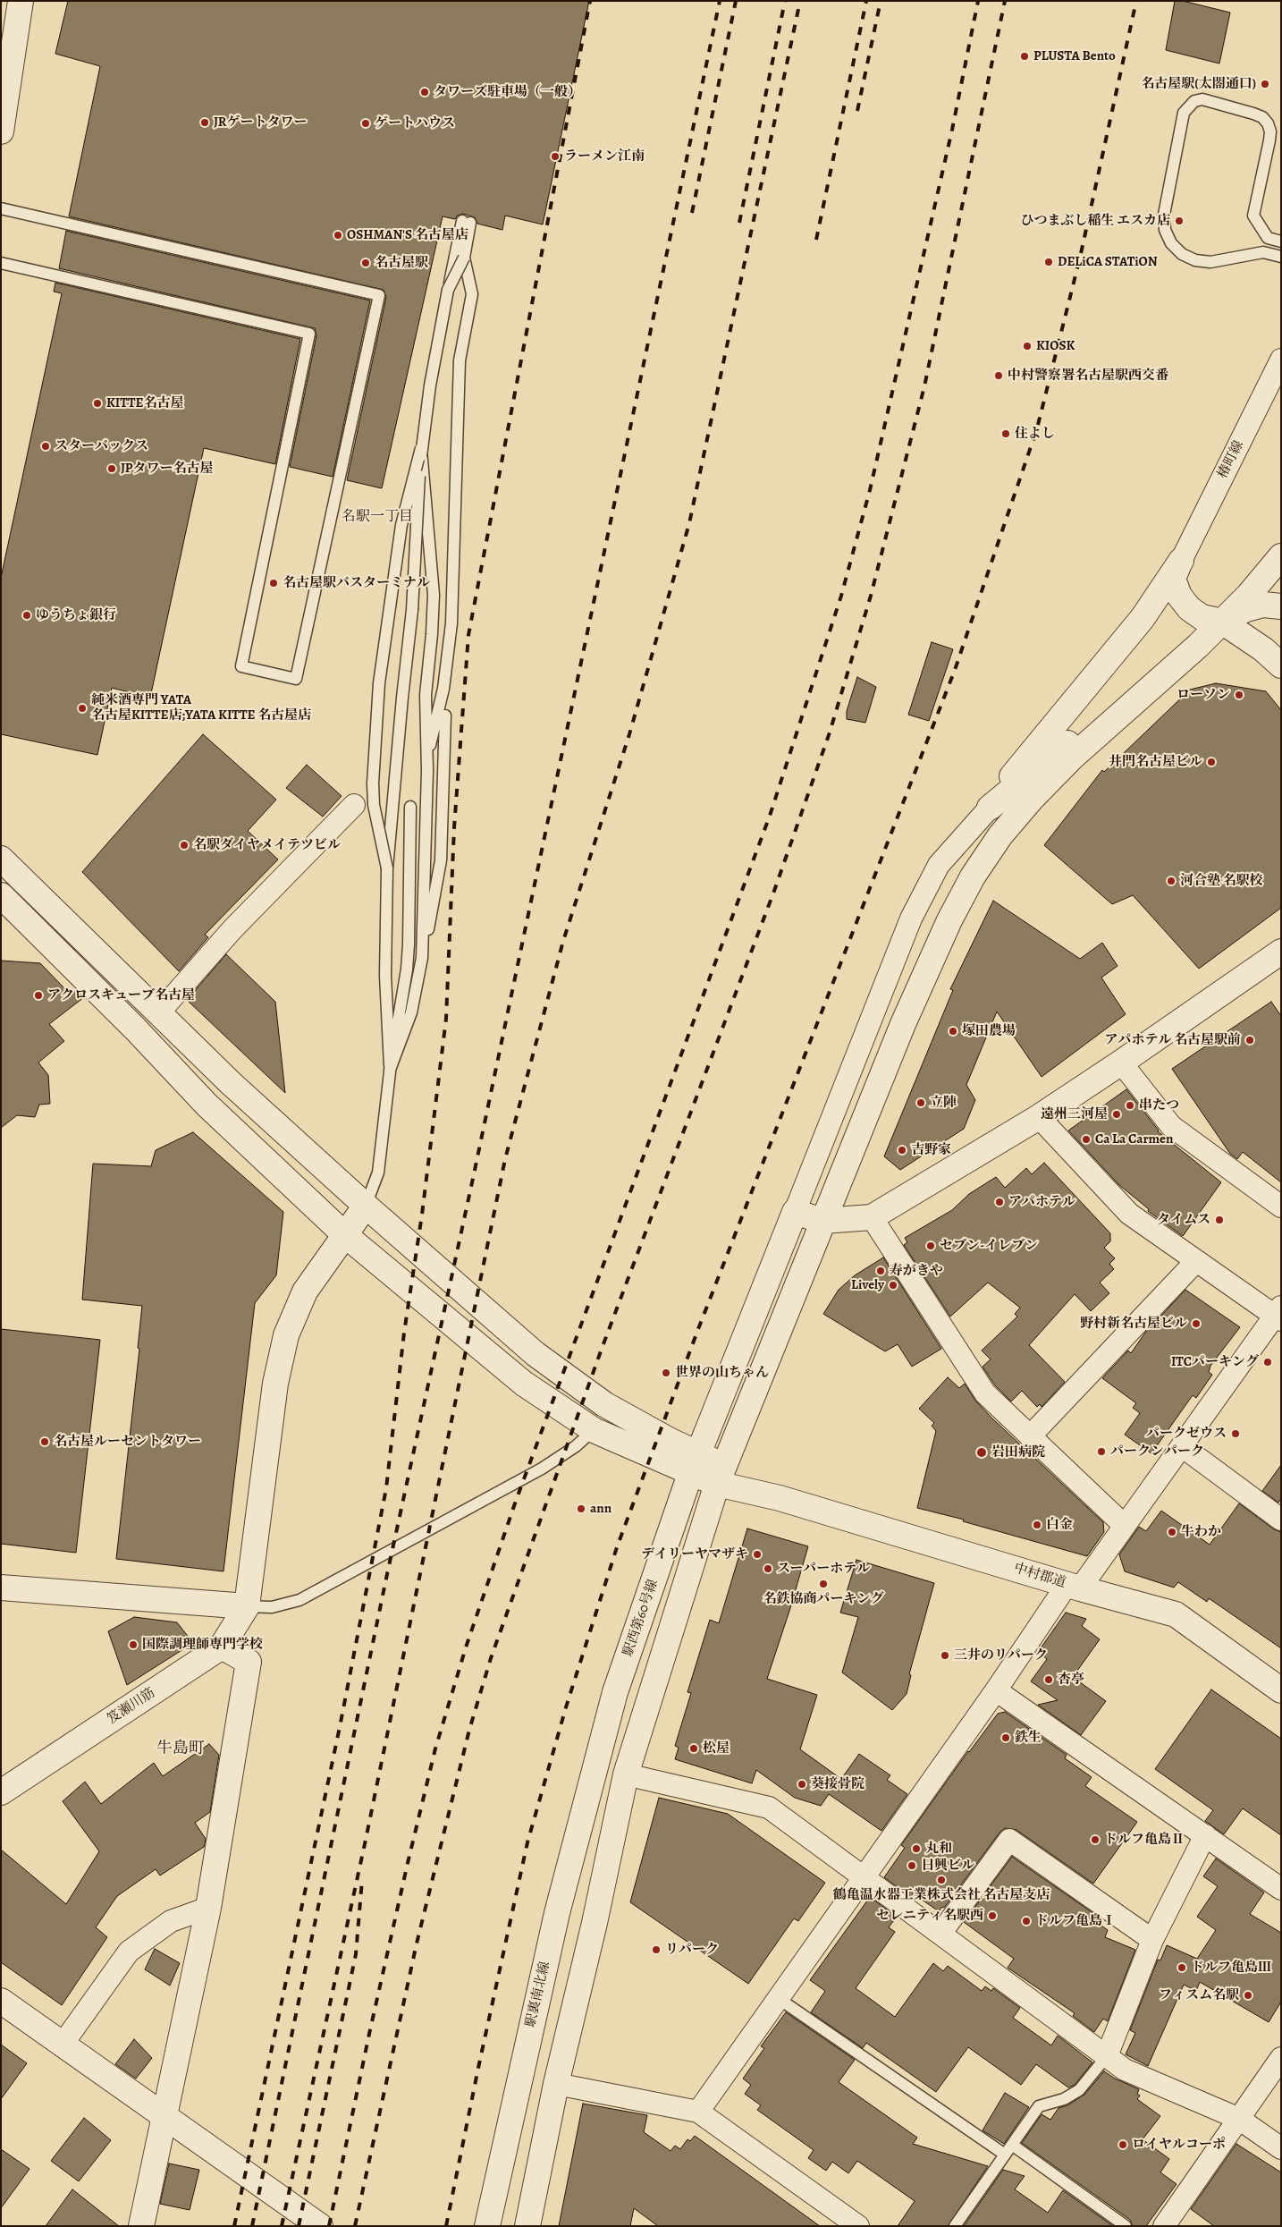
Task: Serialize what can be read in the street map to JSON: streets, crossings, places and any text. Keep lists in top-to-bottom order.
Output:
{
  "streets": {
    "street": [
      "椿町線",
      "中村郡道",
      "駅西第60号線",
      "笈瀬川筋",
      "駅裏南北線"
    ]
  },
  "crossings": [
    ["中村郡道", "駅西第60号線"],
    ["駅西第60号線", "駅裏南北線"]
  ],
  "districts": ["名駅一丁目", "牛島町"],
  "places": [
    "PLUSTA Bento",
    "名古屋駅(太閤通口)",
    "タワーズ駐車場（一般）",
    "JRゲートタワー",
    "ゲートハウス",
    "ラーメン江南",
    "ひつまぶし稲生 エスカ店",
    "OSHMAN'S 名古屋店",
    "DELiCA STATiON",
    "名古屋駅",
    "KIOSK",
    "中村警察署名古屋駅西交番",
    "KITTE名古屋",
    "住よし",
    "スターバックス",
    "JPタワー名古屋",
    "名古屋駅バスターミナル",
    "ゆうちょ銀行",
    "ローソン",
    "純米酒専門 YATA 名古屋KITTE店;YATA KITTE 名古屋店",
    "井門名古屋ビル",
    "名駅ダイヤメイテツビル",
    "河合塾 名駅校",
    "アクロスキューブ名古屋",
    "塚田農場",
    "アパホテル 名古屋駅前",
    "立陣",
    "串たつ",
    "遠州三河屋",
    "Ca La Carmen",
    "吉野家",
    "アパホテル",
    "タイムス",
    "セブン-イレブン",
    "寿がきや",
    "Lively",
    "野村新名古屋ビル",
    "ITCパーキング",
    "世界の山ちゃん",
    "パークゼウス",
    "名古屋ルーセントタワー",
    "パークンパーク",
    "岩田病院",
    "ann",
    "白金",
    "牛わか",
    "デイリーヤマザキ",
    "スーパーホテル",
    "名鉄協商パーキング",
    "国際調理師専門学校",
    "三井のリパーク",
    "杏亭",
    "鉄生",
    "松屋",
    "葵接骨院",
    "ドルフ亀島Ⅱ",
    "丸和",
    "日興ビル",
    "鶴亀温水器工業株式会社 名古屋支店",
    "セレニティ名駅西",
    "ドルフ亀島Ⅰ",
    "リパーク",
    "ドルフ亀島Ⅲ",
    "フィスム名駅",
    "ロイヤルコーポ"
  ]
}
